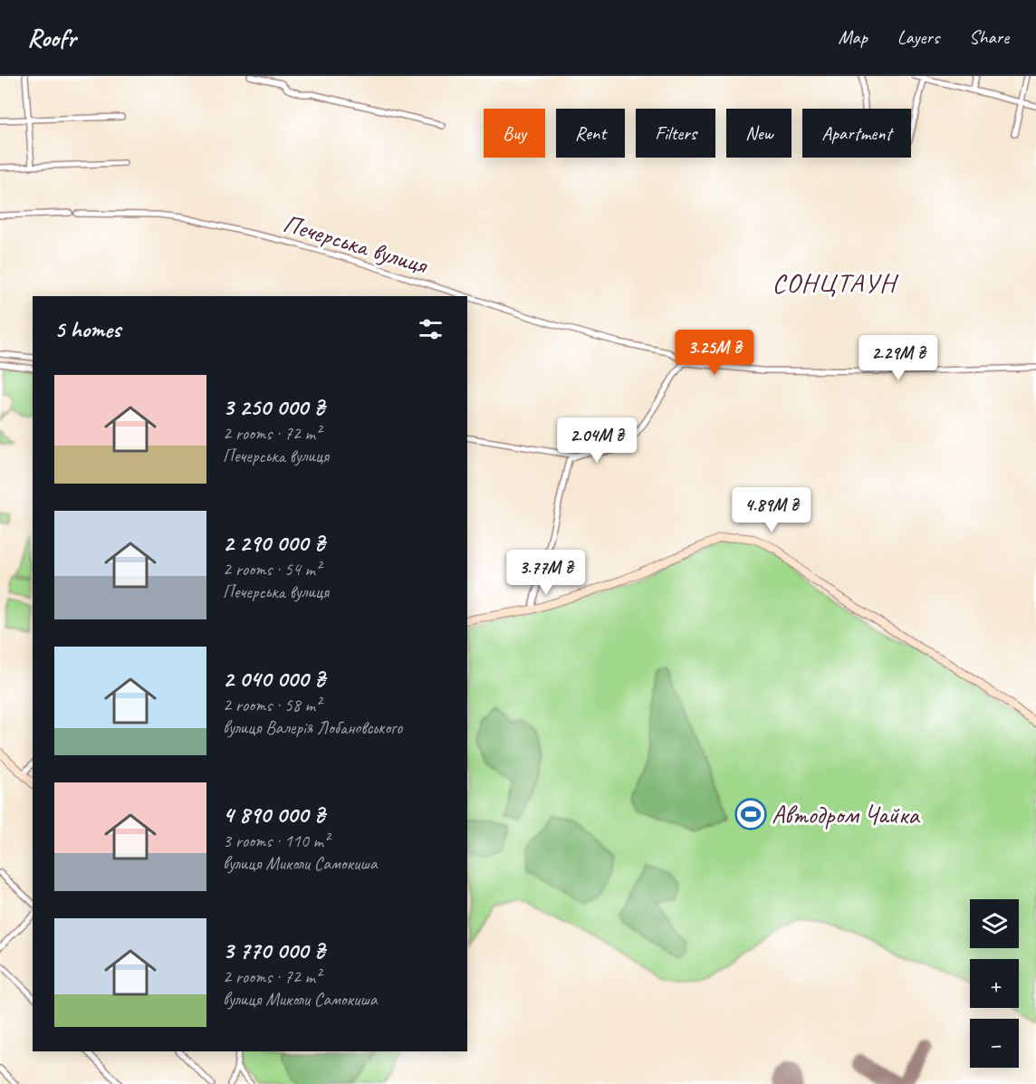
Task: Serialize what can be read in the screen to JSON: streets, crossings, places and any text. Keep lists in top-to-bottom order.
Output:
{
  "streets": {
    "street": ["Печерська вулиця"]
  },
  "districts": ["СОНЦТАУН"],
  "places": {
    "sports": ["Автодром Чайка"]
  },
  "page": {
    "header": "Roofr",
    "nav": ["Map", "Layers", "Share"],
    "chip": [
      "Buy",
      "Rent",
      "Filters",
      "New",
      "Apartment"
    ],
    "heading": "5 homes",
    "price": [
      "3.25M ₴",
      "2.29M ₴",
      "2.04M ₴",
      "4.89M ₴",
      "3.77M ₴"
    ],
    "list": [
      {
        "name": "3 250 000 ₴",
        "note": "2 rooms · 72 m² · Печерська вулиця"
      },
      {
        "name": "2 290 000 ₴",
        "note": "2 rooms · 54 m² · Печерська вулиця"
      },
      {
        "name": "2 040 000 ₴",
        "note": "2 rooms · 58 m² · вулиця Валерія Лобановського"
      },
      {
        "name": "4 890 000 ₴",
        "note": "3 rooms · 110 m² · вулиця Миколи Самокиша"
      },
      {
        "name": "3 770 000 ₴",
        "note": "2 rooms · 72 m² · вулиця Миколи Самокиша"
      }
    ],
    "map_buttons": ["+", "−"]
  }
}
